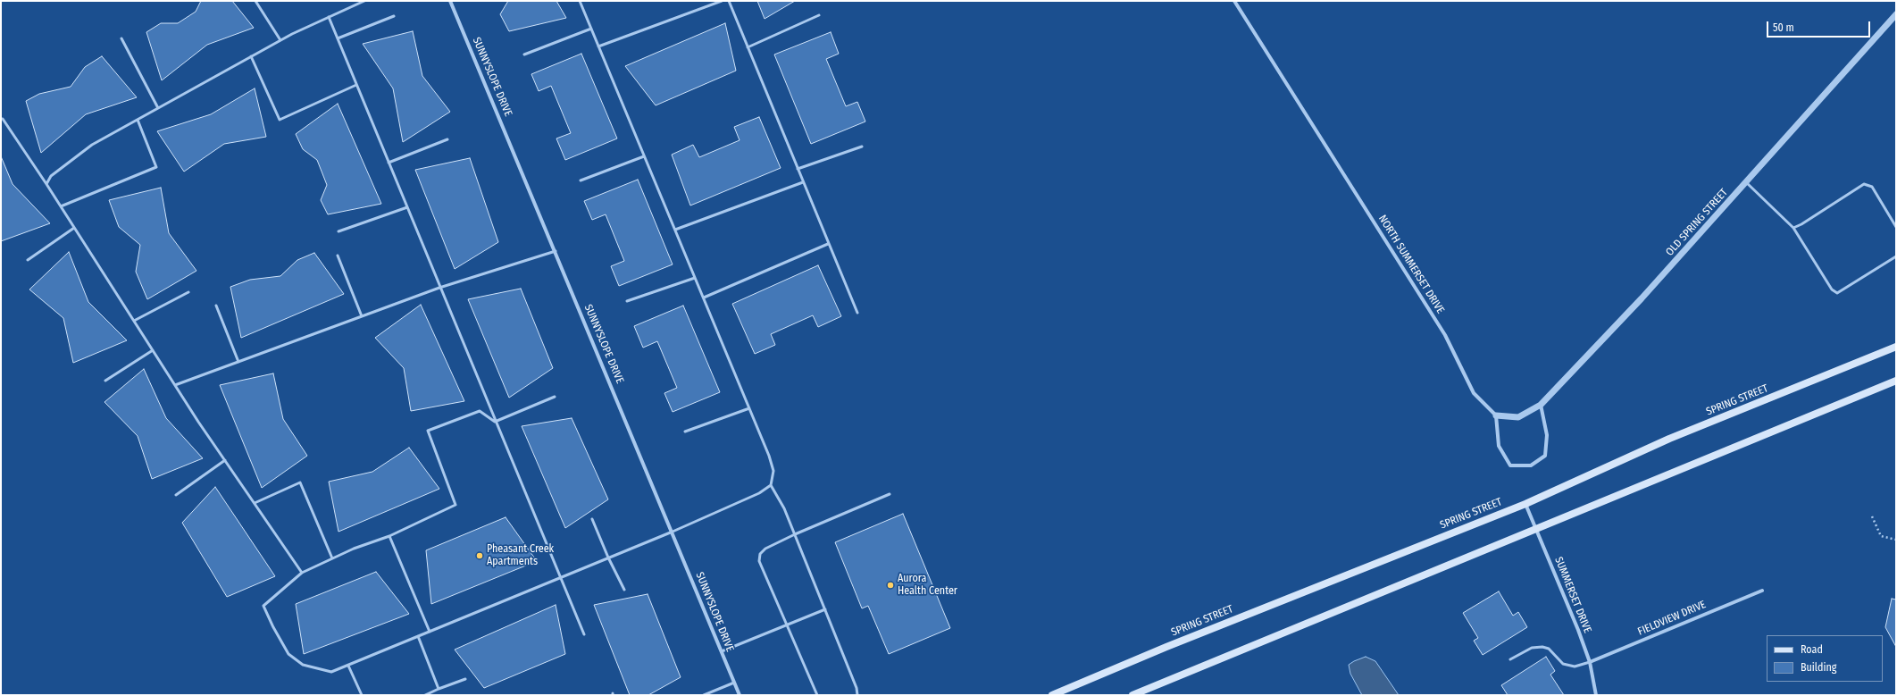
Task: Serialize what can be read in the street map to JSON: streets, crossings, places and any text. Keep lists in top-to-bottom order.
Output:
{
  "streets": {
    "main road": ["SPRING STREET"],
    "street": [
      "SUNNYSLOPE DRIVE",
      "OLD SPRING STREET",
      "NORTH SUMMERSET DRIVE",
      "SUMMERSET DRIVE",
      "FIELDVIEW DRIVE"
    ]
  },
  "crossings": [
    ["OLD SPRING STREET", "NORTH SUMMERSET DRIVE"],
    ["SPRING STREET", "SUMMERSET DRIVE"],
    ["SUMMERSET DRIVE", "FIELDVIEW DRIVE"]
  ],
  "places": ["Pheasant Creek Apartments", "Aurora Health Center"],
  "legend": ["Road", "Building"],
  "scale_bar": "50 m"
}
